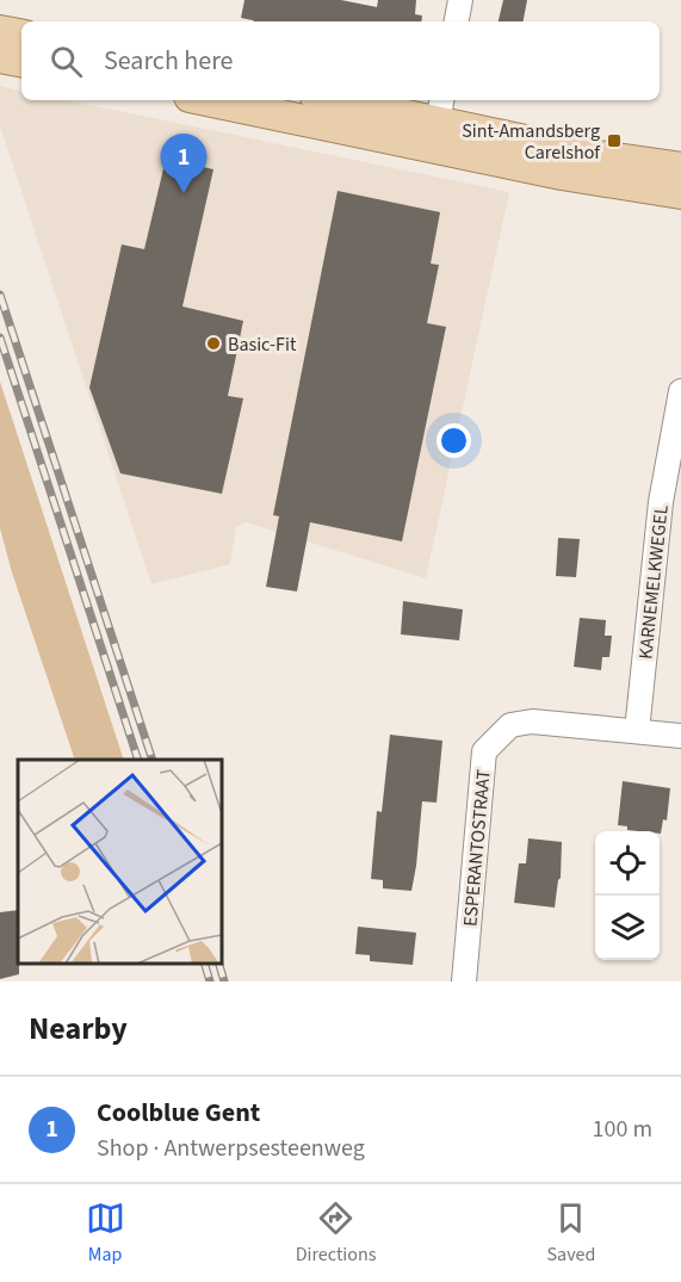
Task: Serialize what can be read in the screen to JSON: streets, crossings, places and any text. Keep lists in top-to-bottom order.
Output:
{
  "streets": {
    "street": ["KARNEMELKWEGEL", "ESPERANTOSTRAAT"]
  },
  "crossings": [
    ["KARNEMELKWEGEL", "ESPERANTOSTRAAT"]
  ],
  "places": {
    "transit": ["Sint-Amandsberg Carelshof"],
    "other": ["Basic-Fit"]
  },
  "page": {
    "search": "Search here",
    "pins": "1",
    "heading": "Nearby",
    "list": [
      {
        "mark": "1",
        "name": "Coolblue Gent",
        "note": "Shop · Antwerpsesteenweg",
        "value": "100 m"
      }
    ],
    "nav": ["Map", "Directions", "Saved"]
  }
}
